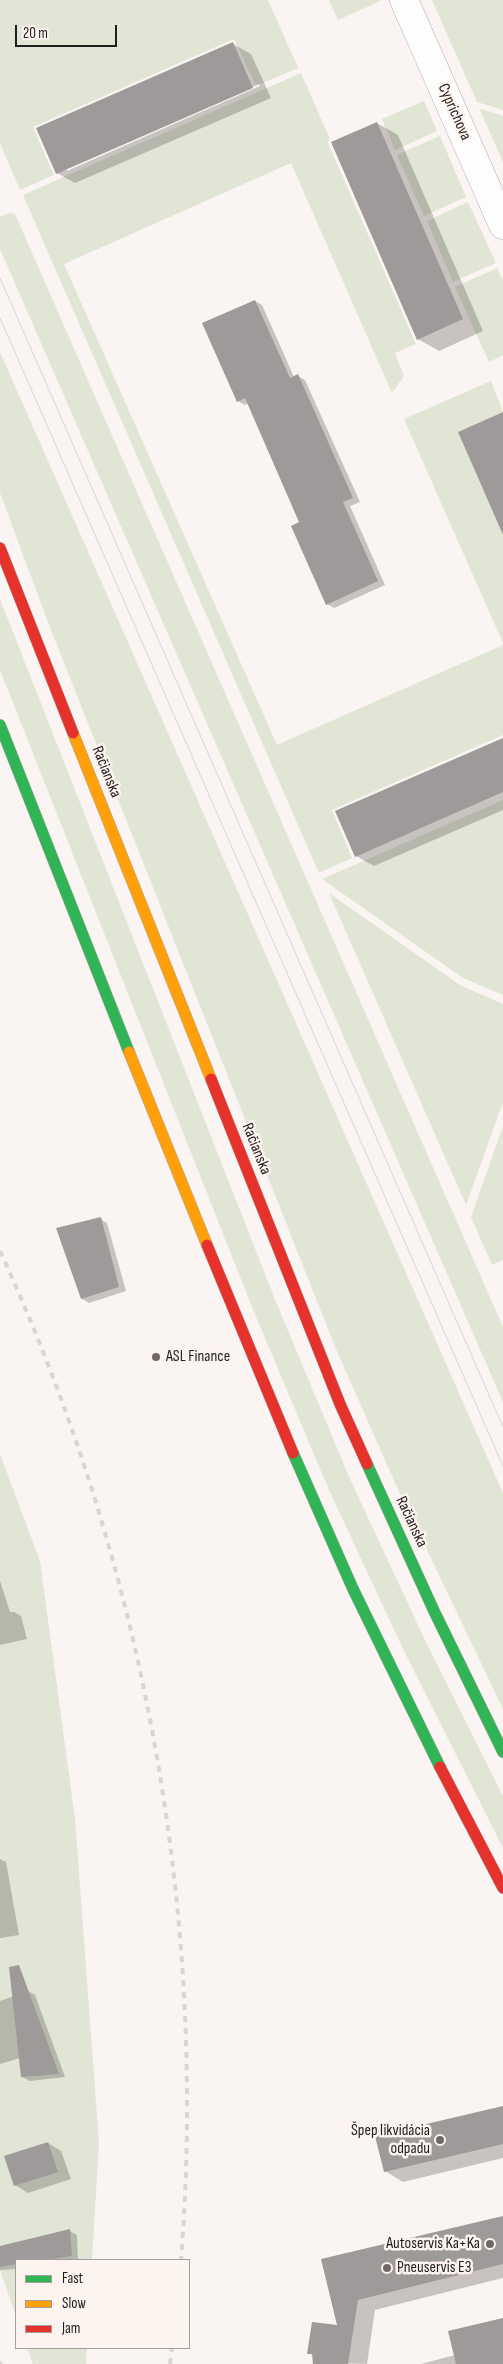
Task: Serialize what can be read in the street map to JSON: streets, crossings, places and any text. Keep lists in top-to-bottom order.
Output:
{
  "streets": {
    "main road": ["Račianska"],
    "street": ["Cyprichova"]
  },
  "places": [
    "ASL Finance",
    "Špep likvidácia odpadu",
    "Autoservis Ka+Ka",
    "Pneuservis E3"
  ],
  "legend": ["Fast", "Slow", "Jam"],
  "scale_bar": "20 m"
}
